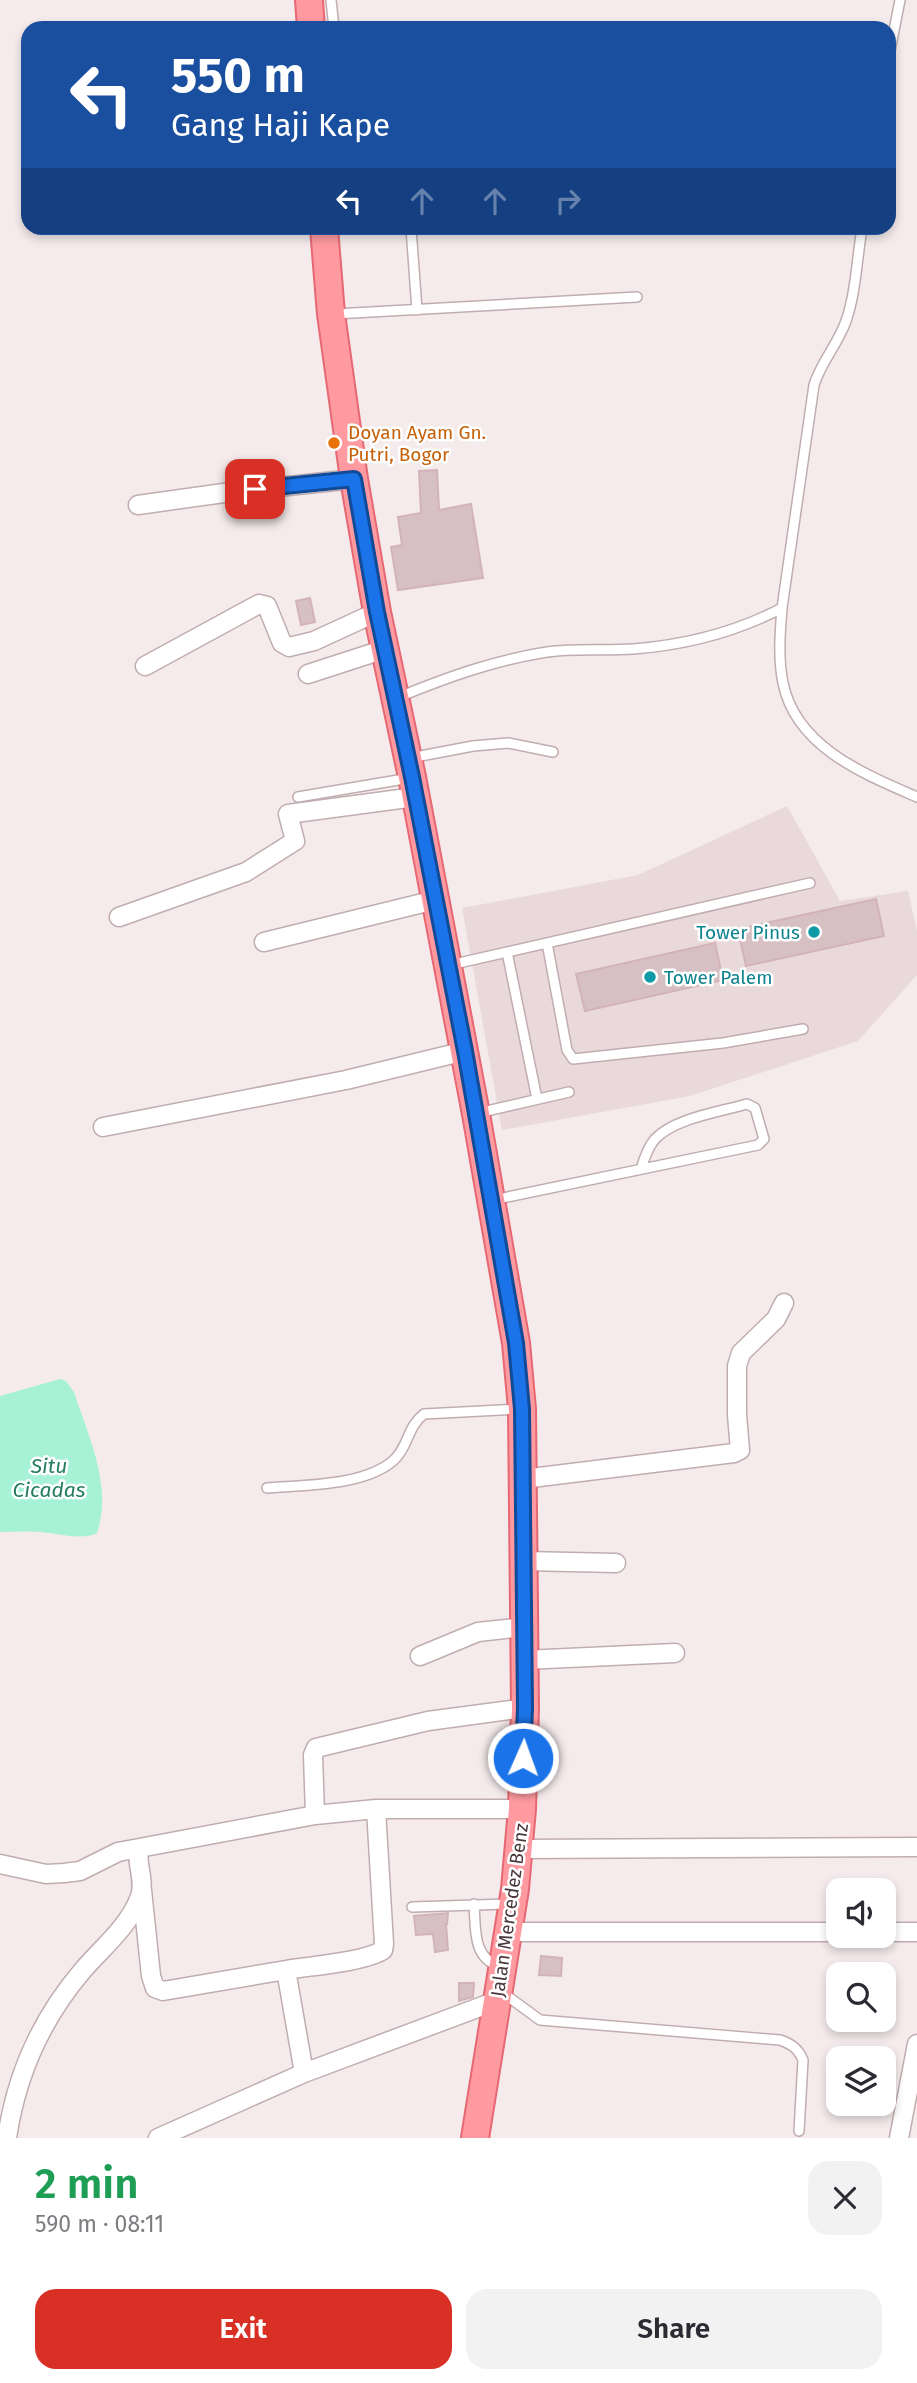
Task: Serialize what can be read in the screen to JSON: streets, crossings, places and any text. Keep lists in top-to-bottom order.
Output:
{
  "streets": {
    "main road": ["Jalan Mercedez Benz"]
  },
  "water": ["Situ Cicadas"],
  "places": ["Doyan Ayam Gn. Putri, Bogor", "Tower Pinus", "Tower Palem"],
  "page": {
    "turn": ["550 m", "Gang Haji Kape"],
    "heading": ["2 min", "590 m · 08:11"],
    "buttons": ["Exit", "Share"]
  }
}
